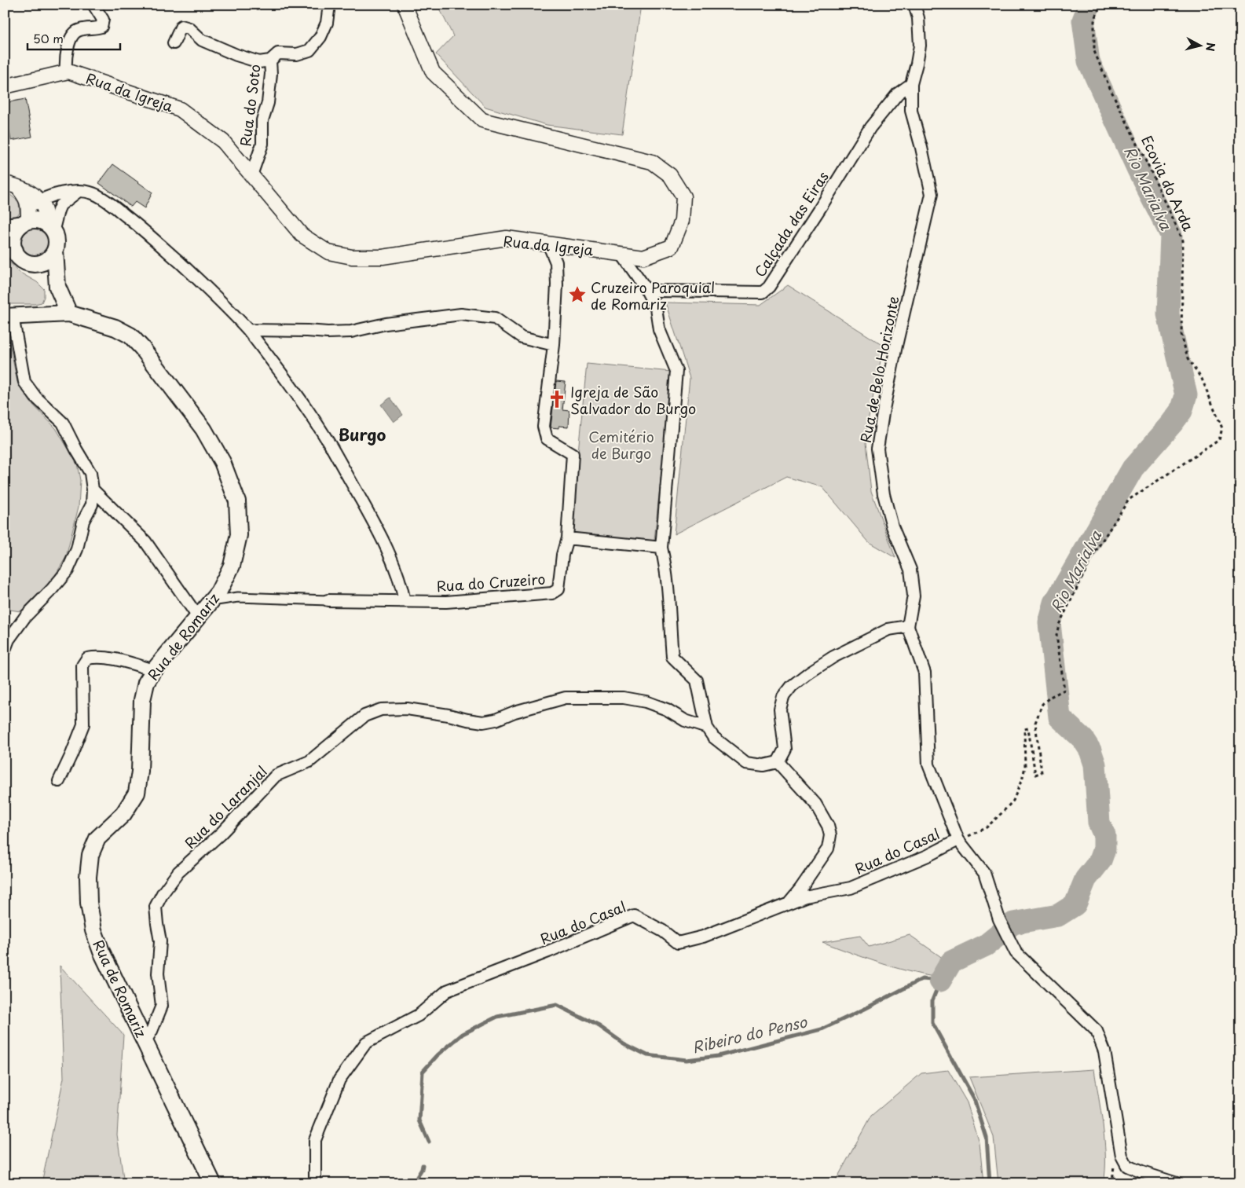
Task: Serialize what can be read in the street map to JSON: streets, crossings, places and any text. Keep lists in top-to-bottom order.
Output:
{
  "streets": {
    "main road": ["Rua de Romariz"],
    "street": [
      "Rua da Igreja",
      "Rua do Soto",
      "Calçada das Eiras",
      "Rua de Belo Horizonte",
      "Rua do Cruzeiro",
      "Rua do Laranjal",
      "Rua do Casal"
    ],
    "path": ["Ecovia do Arda"]
  },
  "crossings": [
    ["Rua da Igreja", "Rua do Soto"],
    ["Ecovia do Arda", "Rua de Belo Horizonte"],
    ["Ecovia do Arda", "Rua do Casal"],
    ["Calçada das Eiras", "Rua de Belo Horizonte"],
    ["Rua de Belo Horizonte", "Rua do Casal"],
    ["Rua do Cruzeiro", "Rua de Romariz"],
    ["Rua de Romariz", "Rua do Laranjal"]
  ],
  "districts": ["Burgo"],
  "water": ["Rio Marialva", "Ribeiro do Penso"],
  "parks": ["Cemitério de Burgo"],
  "places": {
    "place": ["Cruzeiro Paroquial de Romariz"],
    "church": ["Igreja de São Salvador do Burgo"]
  },
  "scale_bar": "50 m",
  "north": "right"
}
